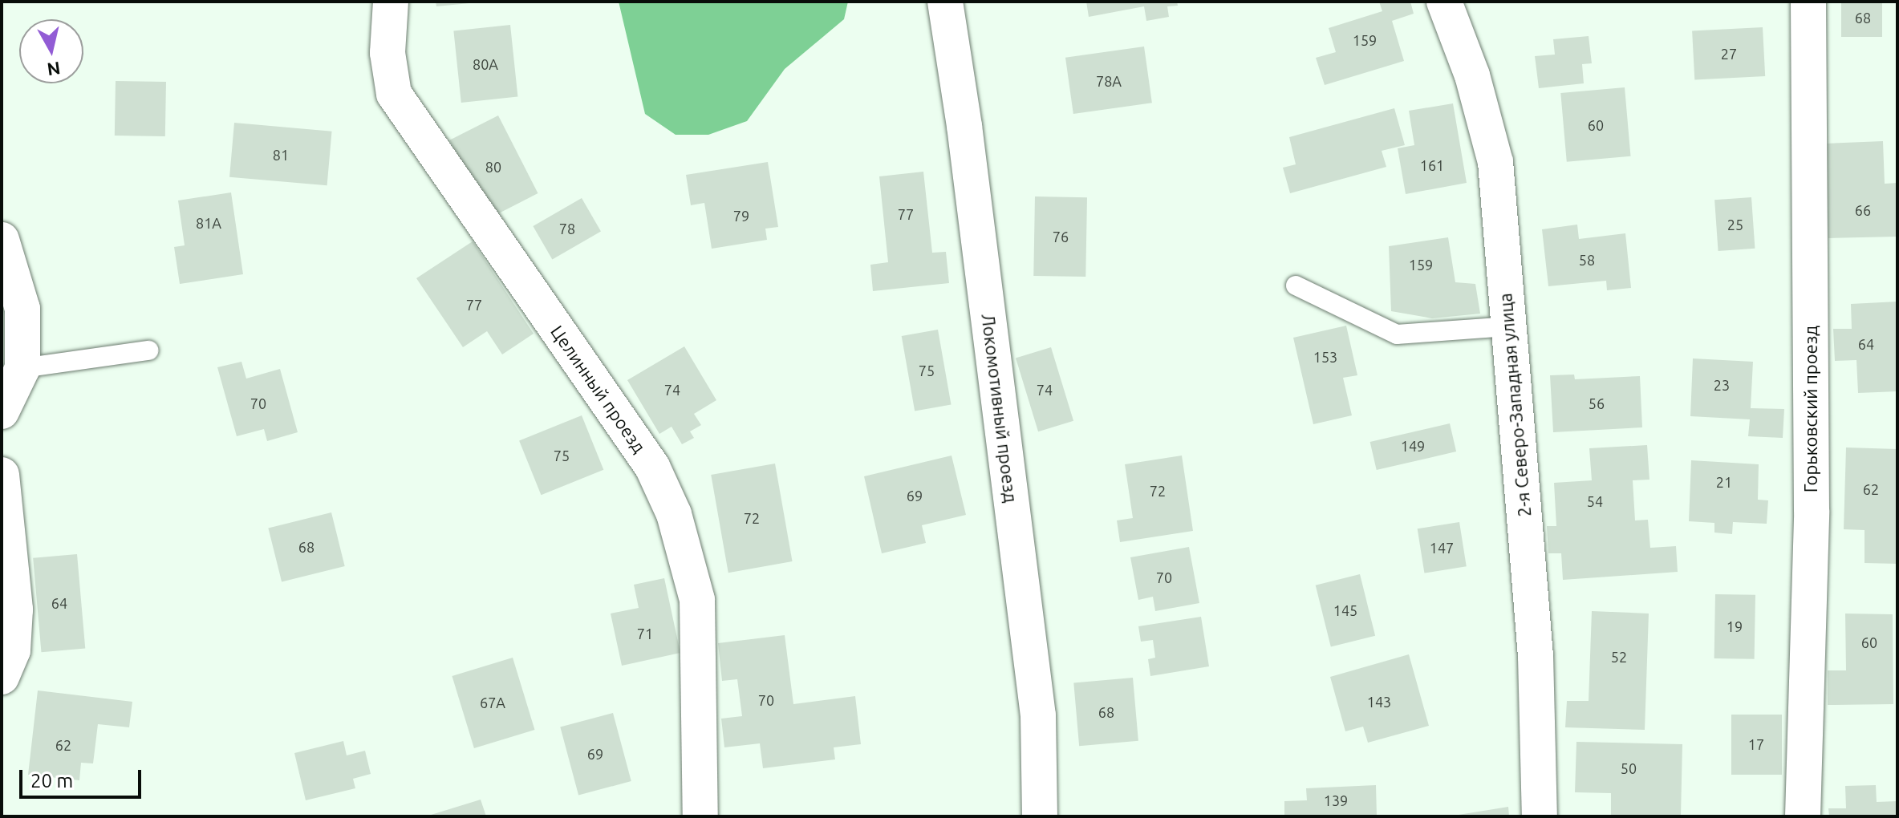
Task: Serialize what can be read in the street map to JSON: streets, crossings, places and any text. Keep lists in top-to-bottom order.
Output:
{
  "streets": {
    "street": [
      "Целинный проезд",
      "2-я Северо-Западная улица",
      "Локомотивный проезд",
      "Горьковский проезд"
    ]
  },
  "house_numbers": [
    "68",
    "159",
    "27",
    "80А",
    "78А",
    "60",
    "81",
    "161",
    "80",
    "66",
    "77",
    "79",
    "81А",
    "25",
    "78",
    "76",
    "58",
    "159",
    "77",
    "64",
    "153",
    "75",
    "23",
    "74",
    "74",
    "70",
    "56",
    "149",
    "75",
    "21",
    "62",
    "72",
    "69",
    "54",
    "72",
    "68",
    "147",
    "70",
    "64",
    "145",
    "19",
    "71",
    "60",
    "52",
    "70",
    "143",
    "67А",
    "68",
    "17",
    "62",
    "69",
    "50",
    "139"
  ],
  "scale_bar": "20 m",
  "north": "bottom"
}
